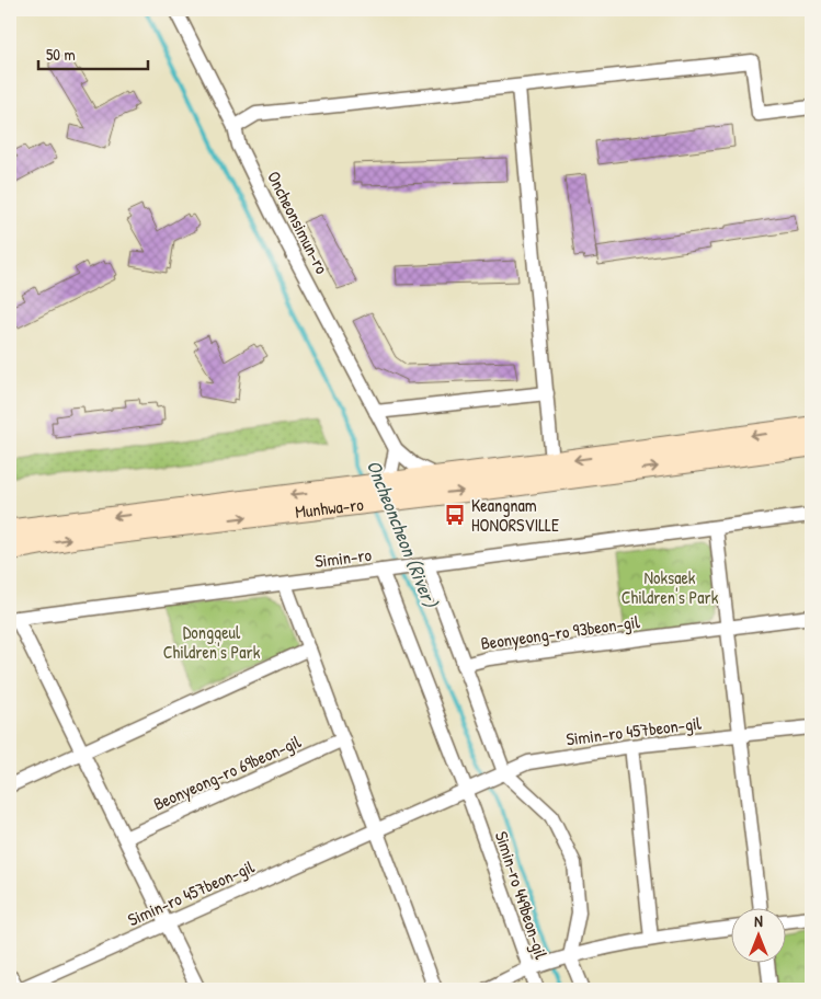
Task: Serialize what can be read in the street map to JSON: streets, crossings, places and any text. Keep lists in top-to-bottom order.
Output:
{
  "streets": {
    "main road": ["Munhwa-ro"],
    "street": [
      "Oncheonsimun-ro",
      "Simin-ro",
      "Beonyeong-ro 93beon-gil",
      "Simin-ro 457beon-gil",
      "Beonyeong-ro 69beon-gil",
      "Simin-ro 449beon-gil"
    ]
  },
  "crossings": [
    ["Simin-ro 457beon-gil", "Simin-ro 449beon-gil"]
  ],
  "water": ["Oncheoncheon (River)"],
  "parks": ["Noksaek Children's Park", "Donggeul Children's Park"],
  "places": {
    "bus stop": ["Keangnam HONORSVILLE"]
  },
  "scale_bar": "50 m",
  "north": "top"
}
